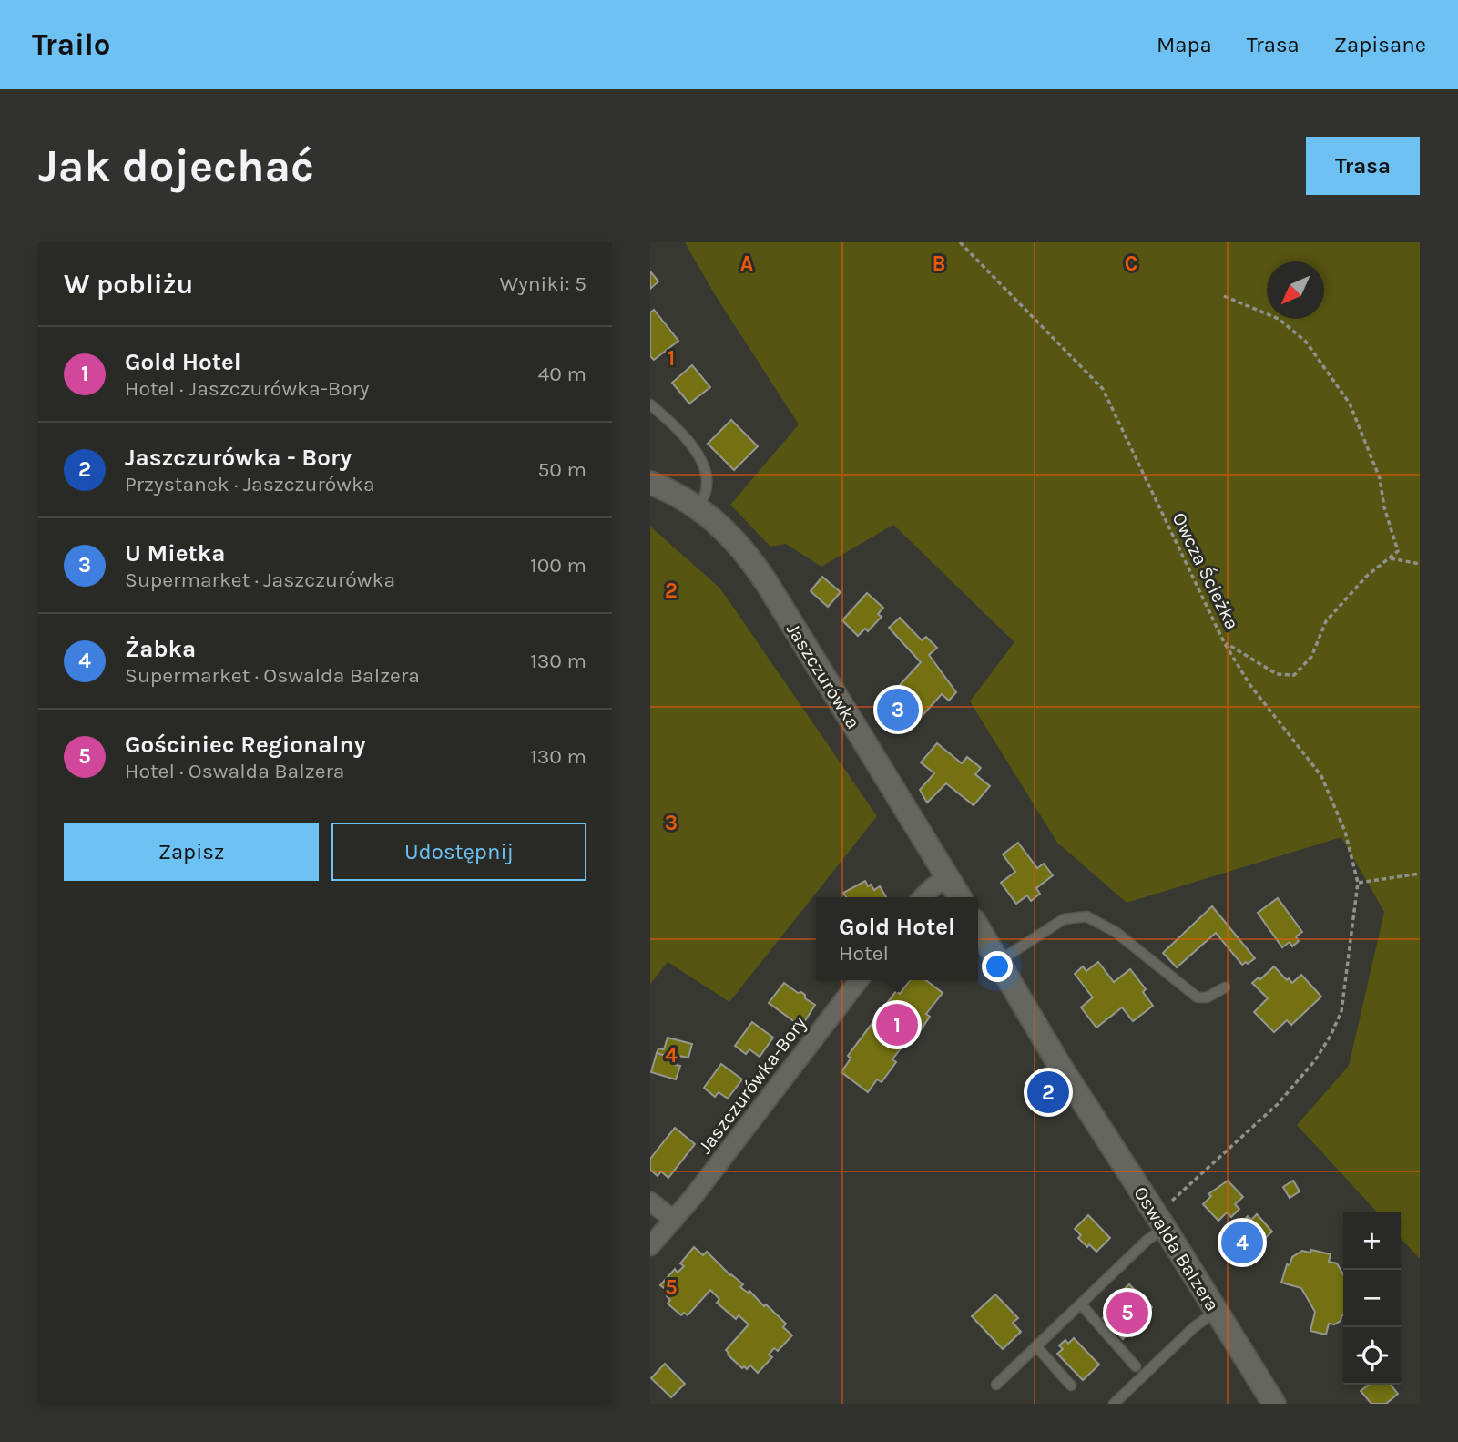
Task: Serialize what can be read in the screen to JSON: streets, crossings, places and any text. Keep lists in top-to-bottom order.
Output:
{
  "streets": {
    "street": ["Jaszczurówka", "Jaszczurówka-Bory", "Oswalda Balzera"],
    "path": ["Owcza Ścieżka"]
  },
  "north": "bottom left",
  "page": {
    "header": "Trailo",
    "nav": ["Mapa", "Trasa", "Zapisane"],
    "buttons": [
      "Trasa",
      ["Zapisz", "Udostępnij"]
    ],
    "title": "Jak dojechać",
    "heading": ["W pobliżu", "Wyniki: 5"],
    "list": [
      {
        "mark": "1",
        "name": "Gold Hotel",
        "note": "Hotel · Jaszczurówka-Bory",
        "value": "40 m"
      },
      {
        "mark": "2",
        "name": "Jaszczurówka - Bory",
        "note": "Przystanek · Jaszczurówka",
        "value": "50 m"
      },
      {
        "mark": "3",
        "name": "U Mietka",
        "note": "Supermarket · Jaszczurówka",
        "value": "100 m"
      },
      {
        "mark": "4",
        "name": "Żabka",
        "note": "Supermarket · Oswalda Balzera",
        "value": "130 m"
      },
      {
        "mark": "5",
        "name": "Gościniec Regionalny",
        "note": "Hotel · Oswalda Balzera",
        "value": "130 m"
      }
    ],
    "pins": [
      "3",
      "1",
      "2",
      "4",
      "5"
    ],
    "popup": ["Gold Hotel", "Hotel"],
    "map_buttons": ["+", "−"]
  },
  "grid": {
    "columns": ["A", "B", "C"],
    "rows": [
      "1",
      "2",
      "3",
      "4",
      "5"
    ]
  }
}
